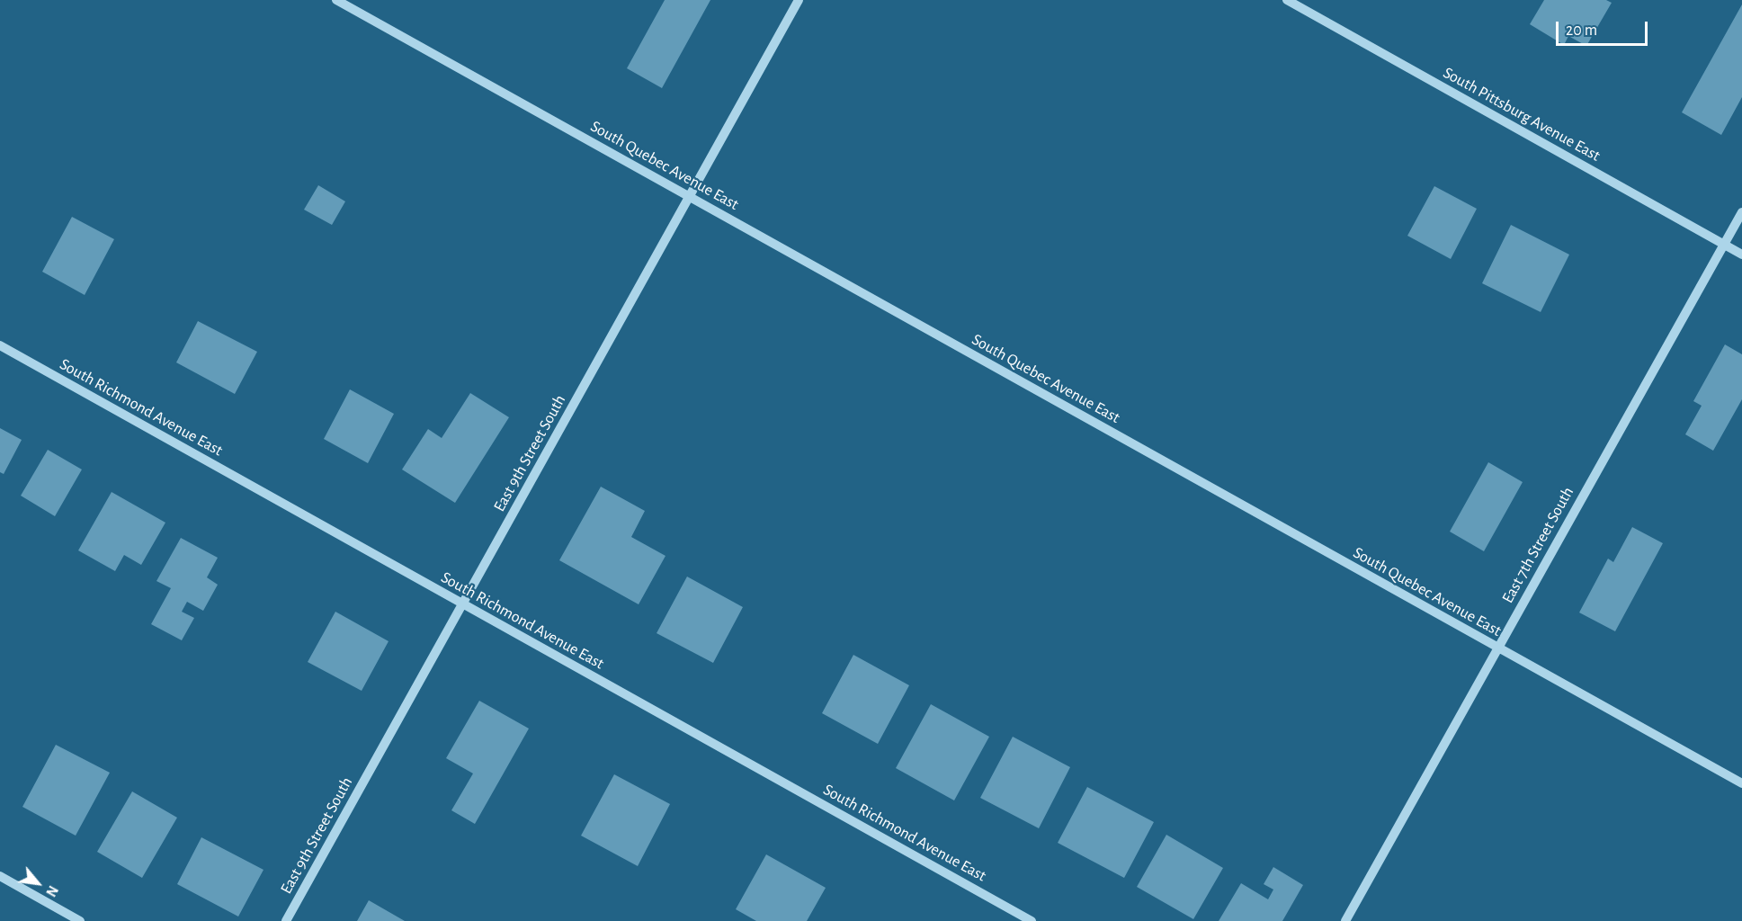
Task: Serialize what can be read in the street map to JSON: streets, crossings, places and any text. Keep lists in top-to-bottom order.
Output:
{
  "streets": {
    "street": [
      "South Pittsburg Avenue East",
      "South Quebec Avenue East",
      "South Richmond Avenue East",
      "East 9th Street South",
      "East 7th Street South"
    ]
  },
  "crossings": [
    ["South Pittsburg Avenue East", "East 7th Street South"],
    ["South Quebec Avenue East", "East 9th Street South"],
    ["South Quebec Avenue East", "East 7th Street South"],
    ["South Richmond Avenue East", "East 9th Street South"]
  ],
  "scale_bar": "20 m",
  "north": "bottom right"
}
